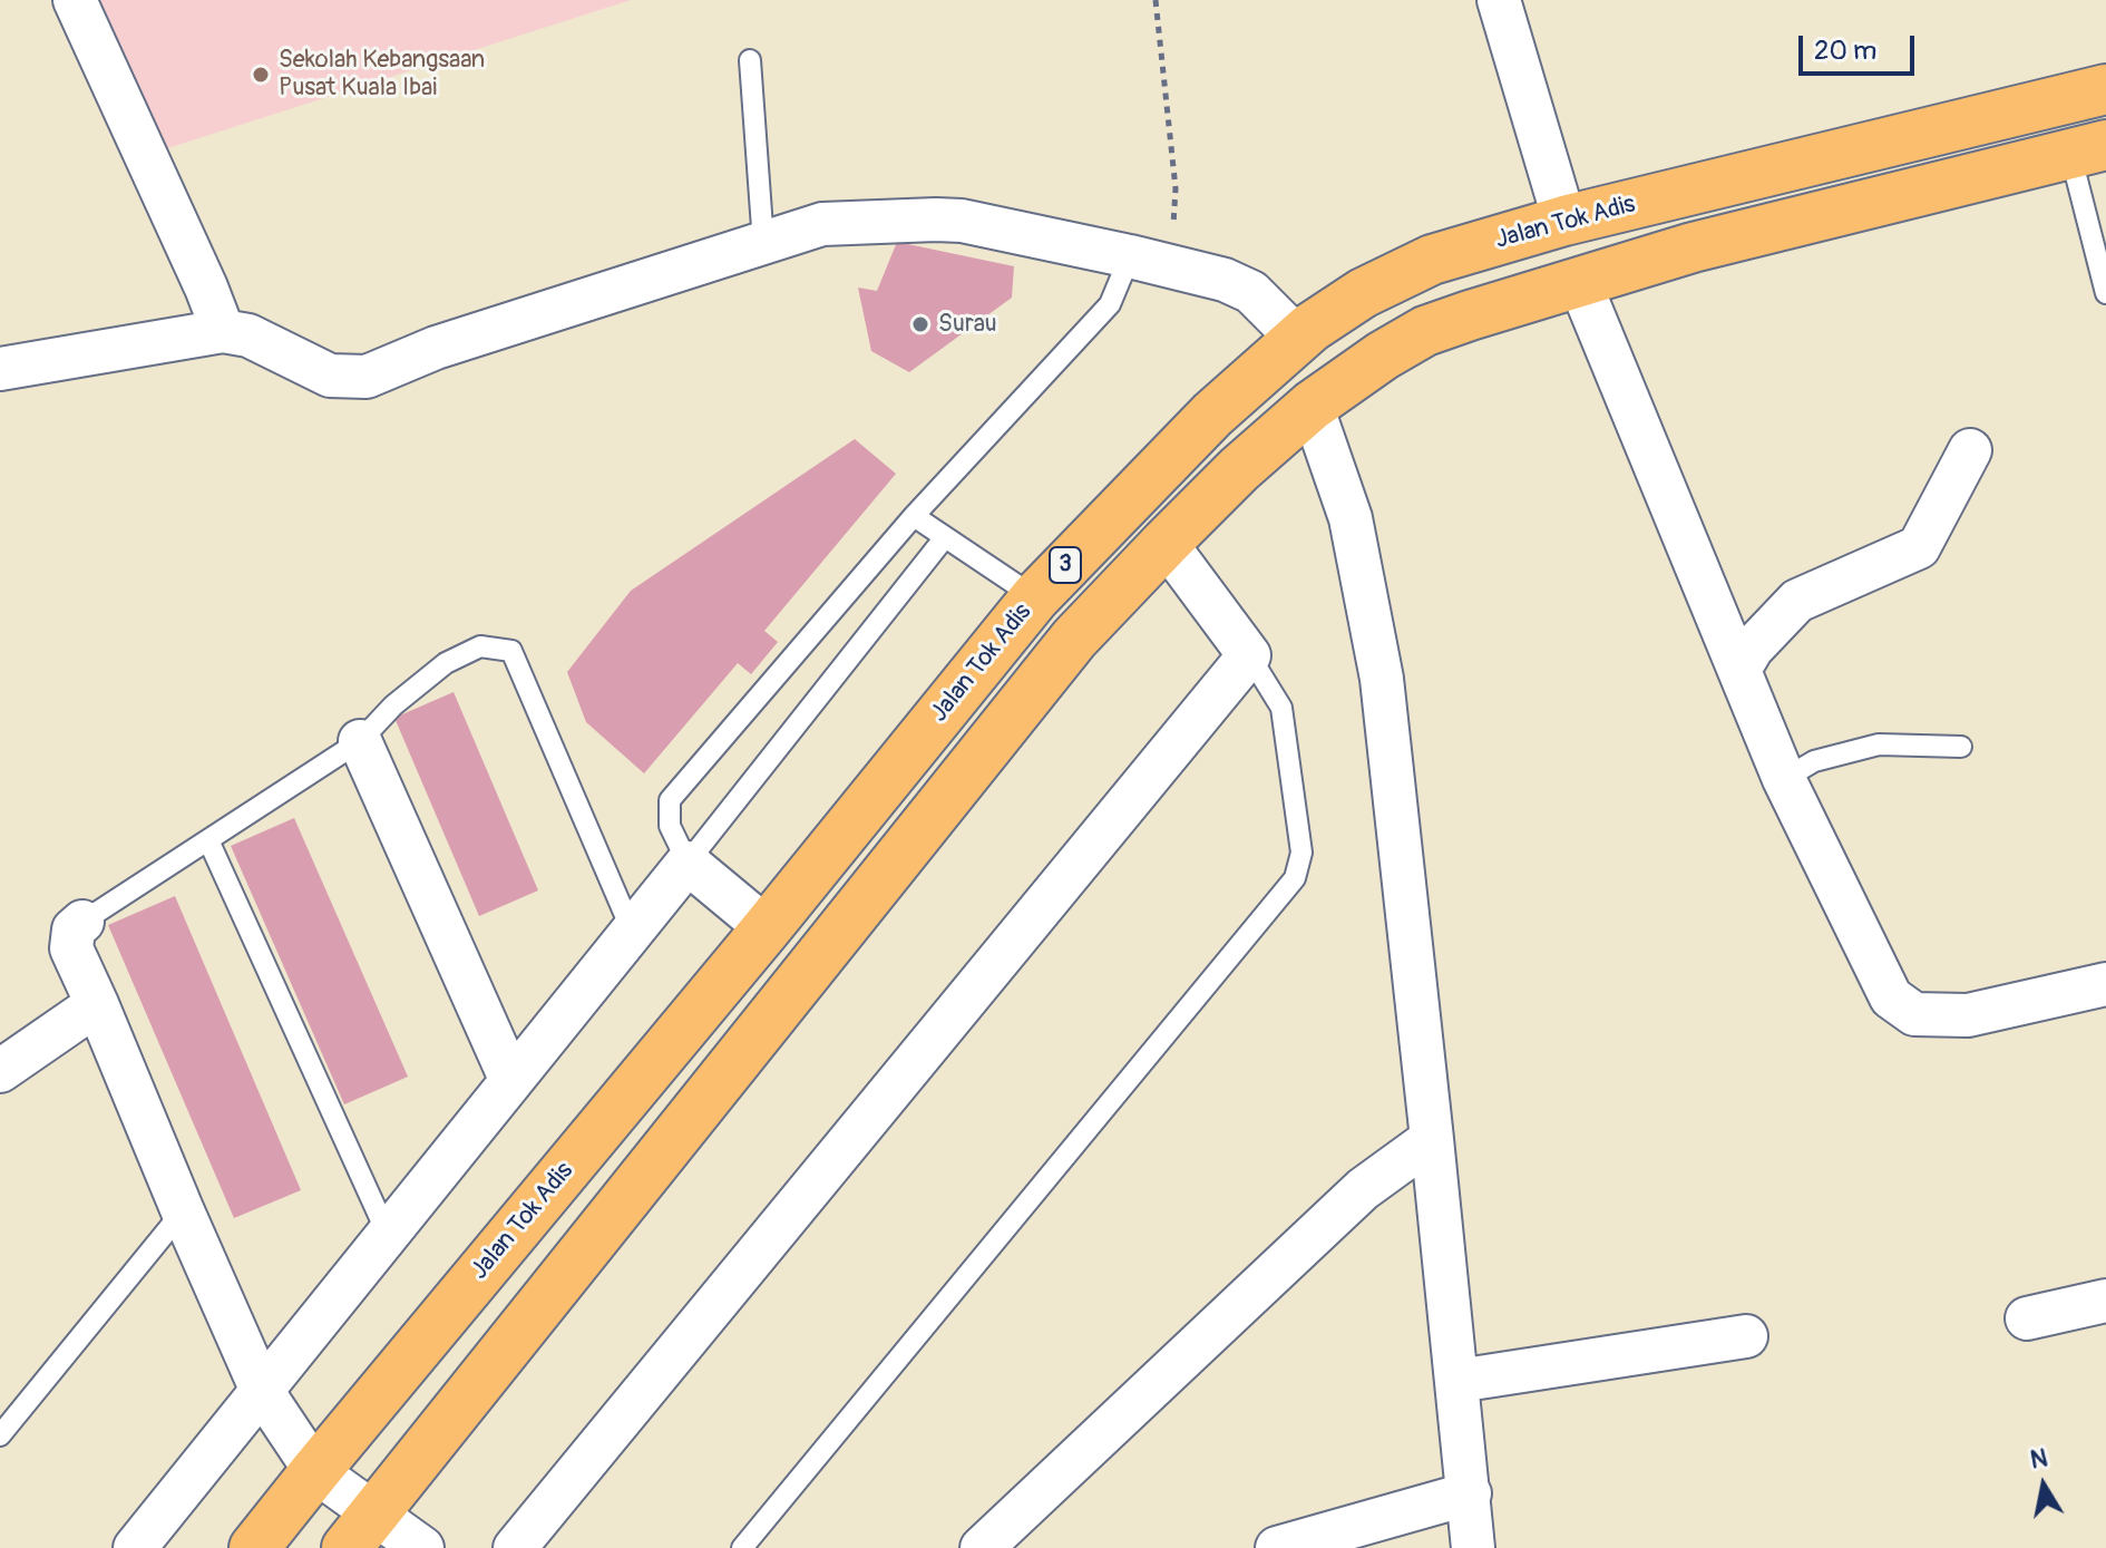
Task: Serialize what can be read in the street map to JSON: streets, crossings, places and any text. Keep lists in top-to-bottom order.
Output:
{
  "streets": {
    "main road": ["Jalan Tok Adis", "3"]
  },
  "places": ["Sekolah Kebangsaan Pusat Kuala Ibai", "Surau"],
  "scale_bar": "20 m",
  "north": "top"
}
